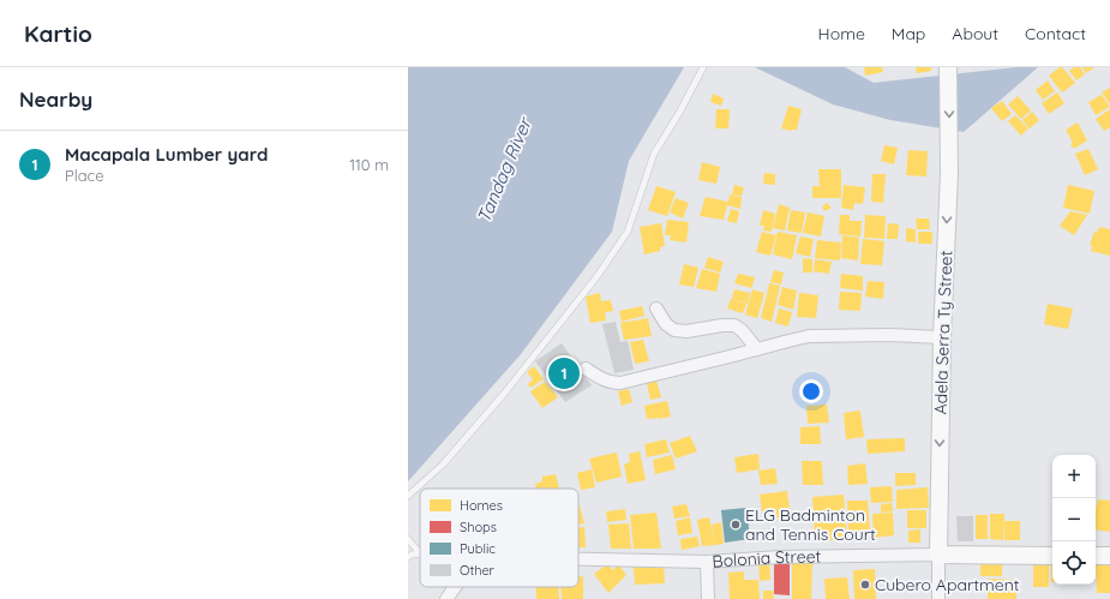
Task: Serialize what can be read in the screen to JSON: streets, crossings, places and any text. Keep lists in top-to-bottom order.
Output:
{
  "streets": {
    "main road": ["Adela Serra Ty Street", "Bolonia Street"]
  },
  "crossings": [
    ["Adela Serra Ty Street", "Bolonia Street"]
  ],
  "one_way": ["Adela Serra Ty Street"],
  "water": ["Tandag River"],
  "places": ["ELG Badminton and Tennis Court", "Cubero Apartment"],
  "legend": [
    "Homes",
    "Shops",
    "Public",
    "Other"
  ],
  "page": {
    "header": "Kartio",
    "nav": [
      "Home",
      "Map",
      "About",
      "Contact"
    ],
    "heading": "Nearby",
    "list": [
      {
        "mark": "1",
        "name": "Macapala Lumber yard",
        "note": "Place",
        "value": "110 m"
      }
    ],
    "pins": "1",
    "map_buttons": ["+", "−"]
  }
}
